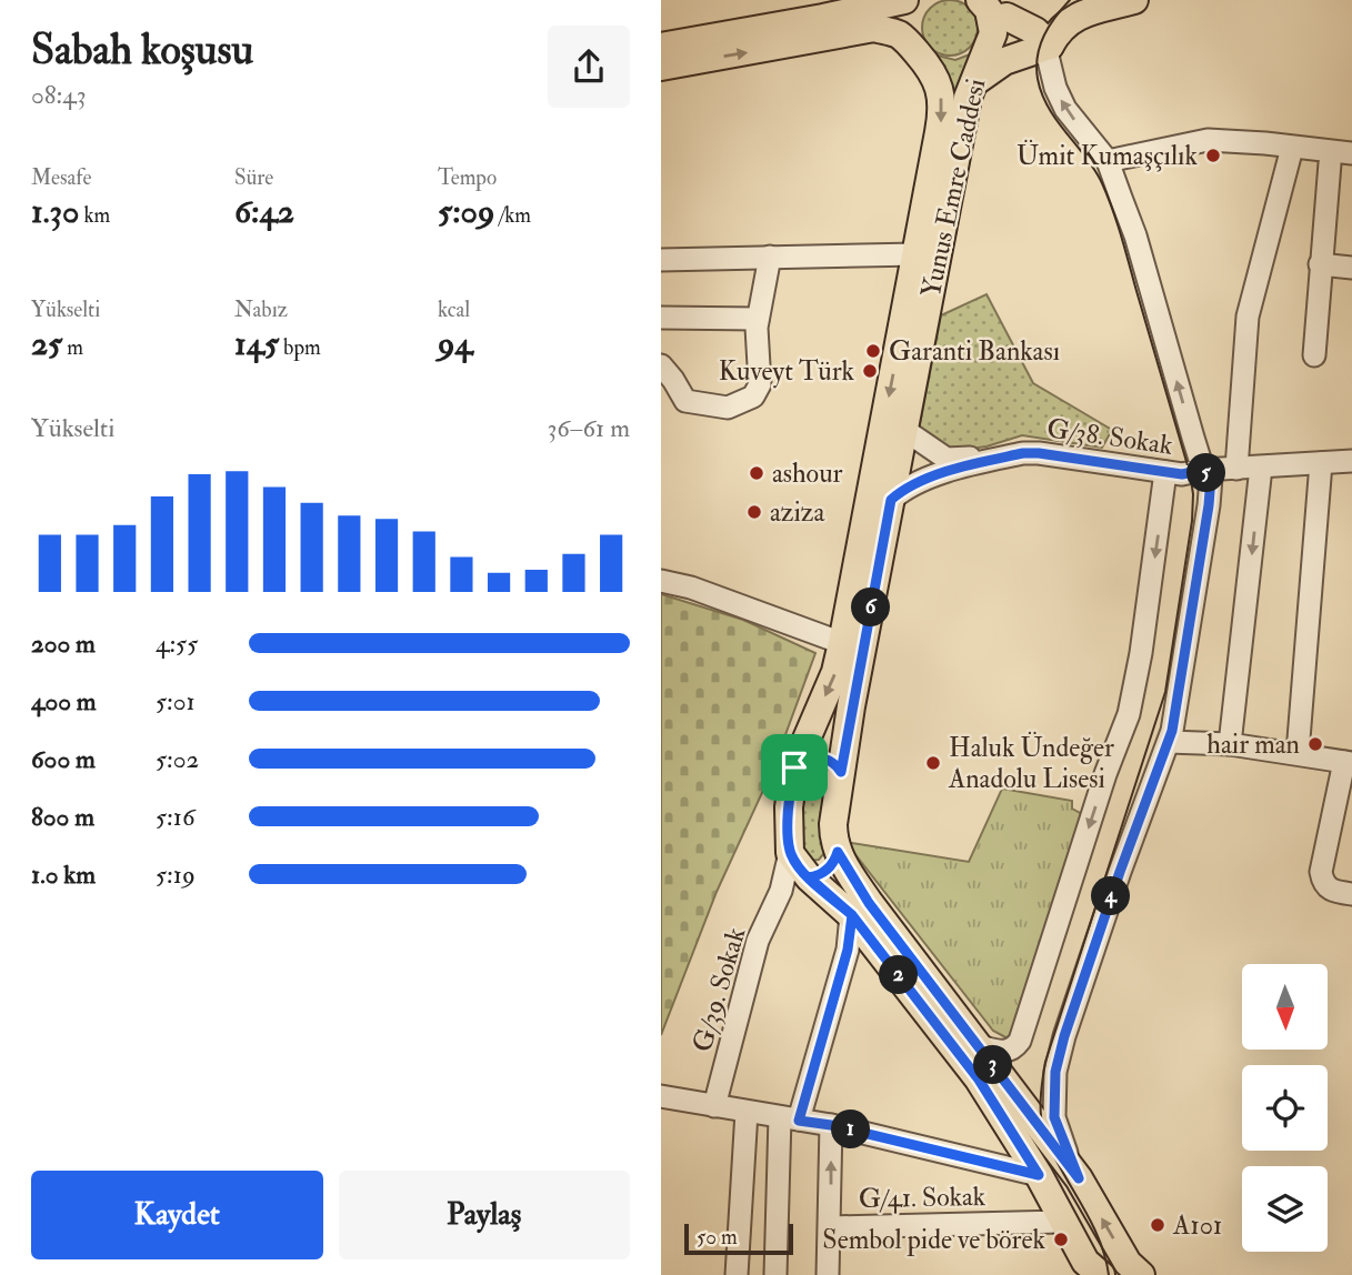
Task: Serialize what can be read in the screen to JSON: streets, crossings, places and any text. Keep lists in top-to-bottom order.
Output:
{
  "streets": {
    "main road": ["Yunus Emre Caddesi"],
    "street": ["G/38. Sokak", "G/39. Sokak", "G/41. Sokak"]
  },
  "crossings": [
    ["Yunus Emre Caddesi", "G/38. Sokak"],
    ["Yunus Emre Caddesi", "G/39. Sokak"]
  ],
  "places": [
    "Ümit Kumaşçılık",
    "Garanti Bankası",
    "Kuveyt Türk",
    "ashour",
    "aziza",
    "hair man",
    "Haluk Ündeğer Anadolu Lisesi",
    "A101",
    "Sembol pide ve börek"
  ],
  "scale_bar": "50 m",
  "north": "bottom",
  "page": {
    "heading": ["Sabah koşusu", "08:43"],
    "stats": [
      ["Mesafe", "1.30 km"],
      ["Süre", "6:42"],
      ["Tempo", "5:09 /km"],
      ["Yükselti", "25 m"],
      ["Nabız", "145 bpm"],
      ["kcal", "94"]
    ],
    "chart": ["Yükselti", "36–61 m"],
    "pins": [
      "5",
      "6",
      "4",
      "2",
      "3",
      "1"
    ],
    "list": [
      {
        "name": "200 m",
        "note": "4:55"
      },
      {
        "name": "400 m",
        "note": "5:01"
      },
      {
        "name": "600 m",
        "note": "5:02"
      },
      {
        "name": "800 m",
        "note": "5:16"
      },
      {
        "name": "1.0 km",
        "note": "5:19"
      }
    ],
    "buttons": ["Kaydet", "Paylaş"],
    "scale": "50 m"
  }
}
